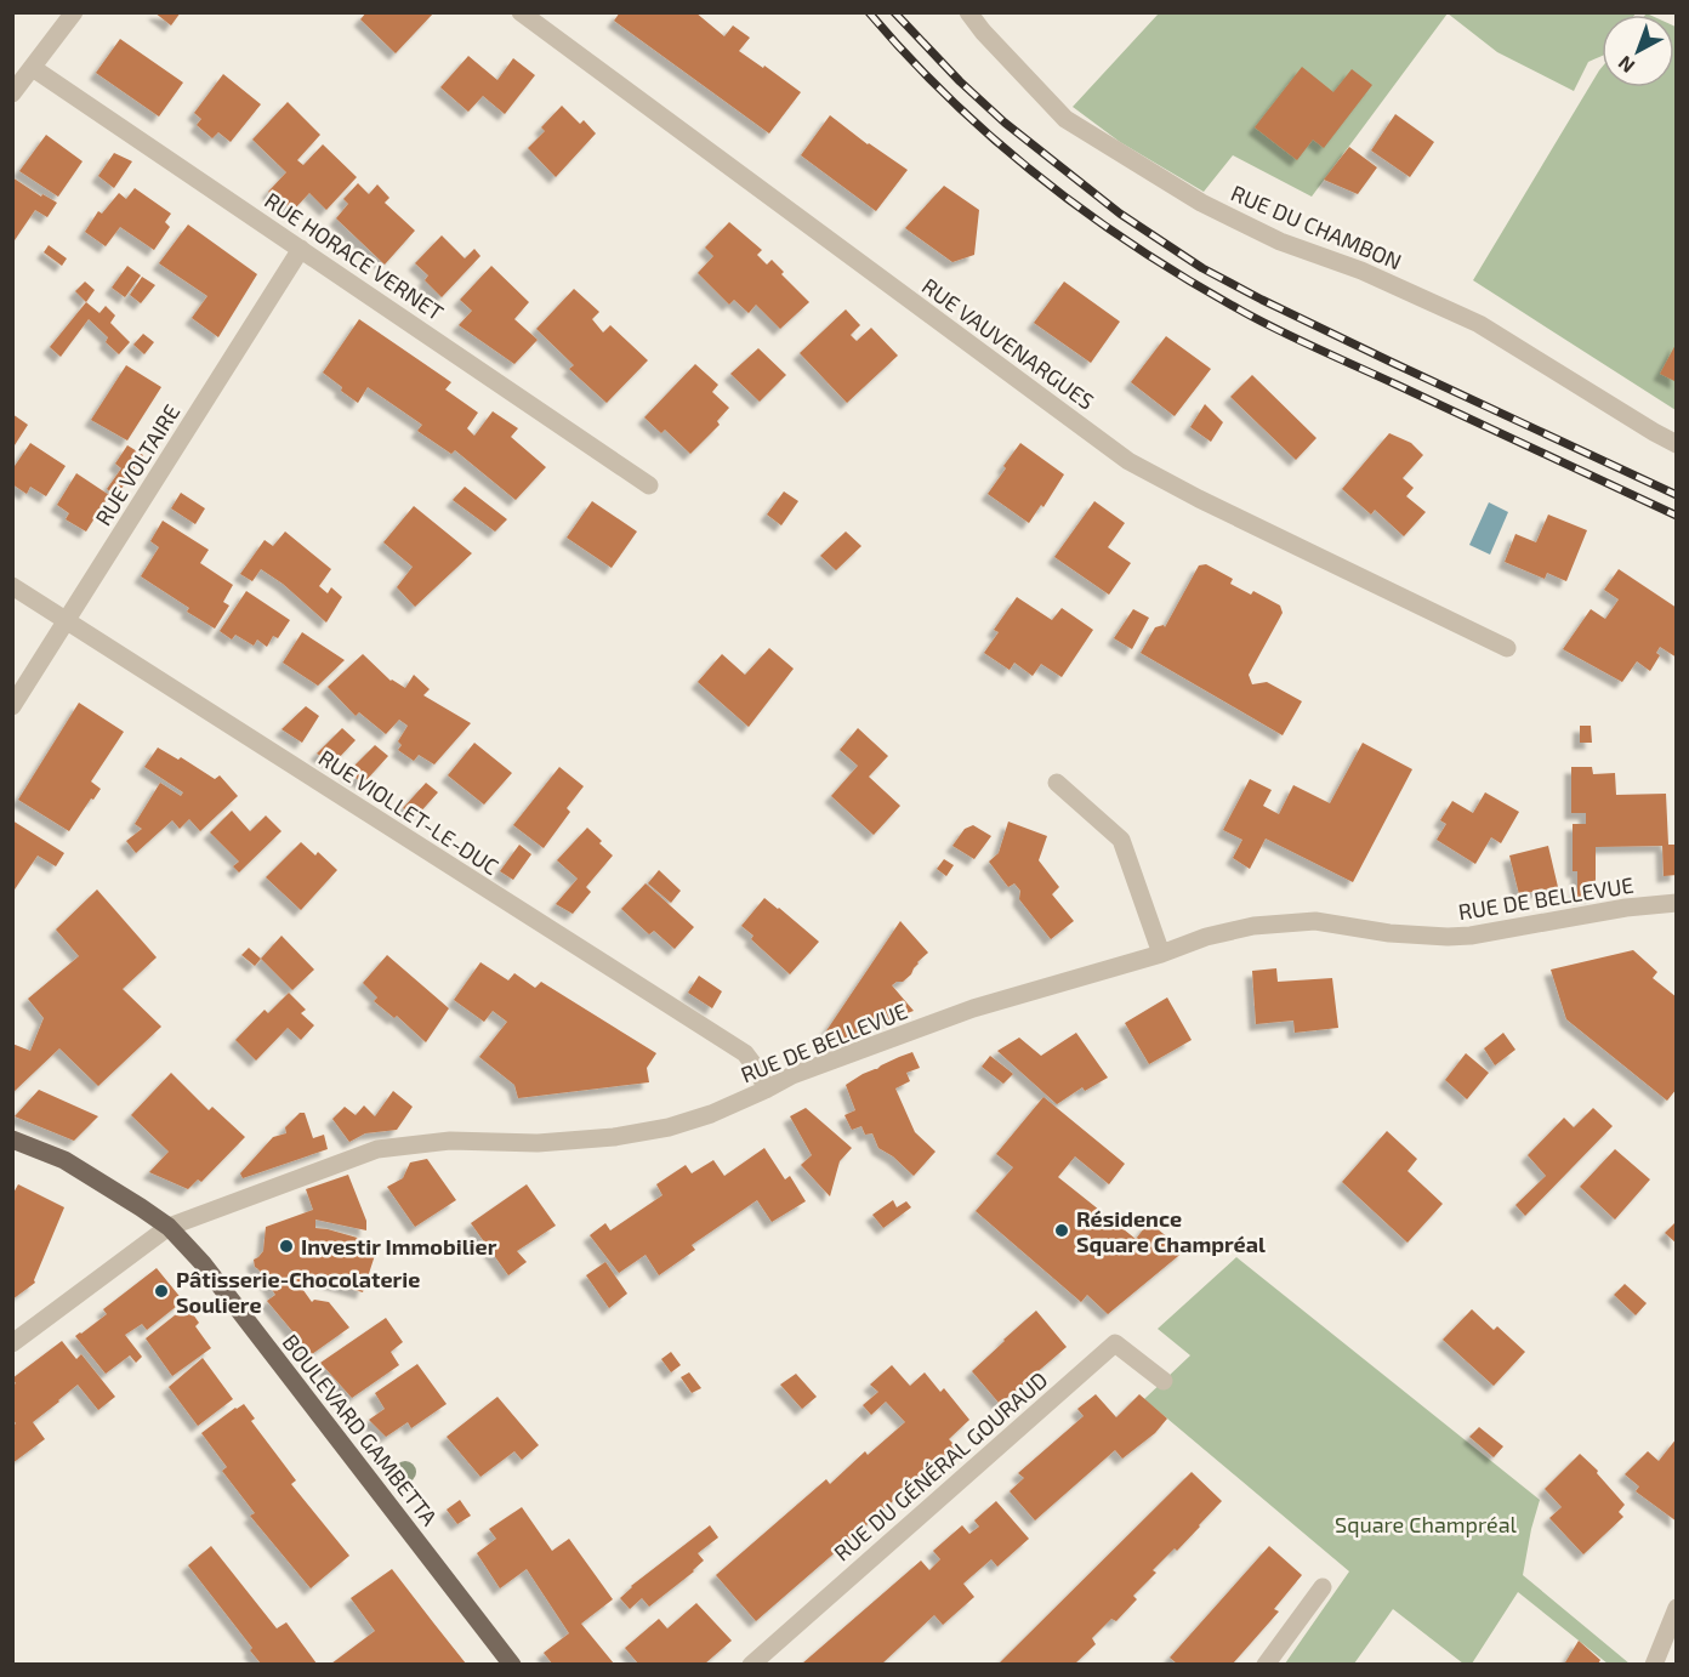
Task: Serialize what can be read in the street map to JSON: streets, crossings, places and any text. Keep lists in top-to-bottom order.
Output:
{
  "streets": {
    "main road": ["BOULEVARD GAMBETTA"],
    "street": [
      "RUE DU CHAMBON",
      "RUE HORACE VERNET",
      "RUE VAUVENARGUES",
      "RUE VOLTAIRE",
      "RUE VIOLLET-LE-DUC",
      "RUE DE BELLEVUE",
      "RUE DU GÉNÉRAL GOURAUD"
    ]
  },
  "crossings": [
    ["RUE HORACE VERNET", "RUE VOLTAIRE"],
    ["RUE VOLTAIRE", "RUE VIOLLET-LE-DUC"],
    ["RUE VIOLLET-LE-DUC", "RUE DE BELLEVUE"],
    ["RUE DE BELLEVUE", "BOULEVARD GAMBETTA"]
  ],
  "parks": ["Square Champréal"],
  "places": ["Résidence Square Champréal", "Investir Immobilier", "Pâtisserie-Chocolaterie Souliere"],
  "north": "bottom left"
}
